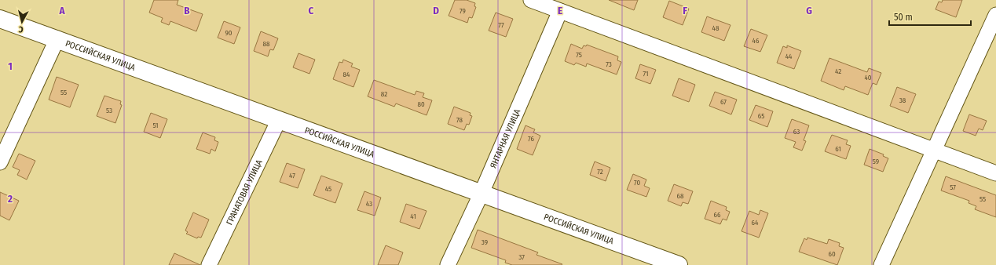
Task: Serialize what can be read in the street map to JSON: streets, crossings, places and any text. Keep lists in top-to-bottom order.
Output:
{
  "streets": {
    "main road": ["РОССИЙСКАЯ УЛИЦА"],
    "street": ["ЯНТАРНАЯ УЛИЦА", "ГРАНАТОВАЯ УЛИЦА"]
  },
  "crossings": [
    ["РОССИЙСКАЯ УЛИЦА", "ЯНТАРНАЯ УЛИЦА"],
    ["РОССИЙСКАЯ УЛИЦА", "ГРАНАТОВАЯ УЛИЦА"]
  ],
  "house_numbers": [
    "79",
    "77",
    "48",
    "90",
    "46",
    "88",
    "75",
    "44",
    "73",
    "42",
    "71",
    "84",
    "40",
    "55",
    "82",
    "38",
    "67",
    "80",
    "53",
    "65",
    "78",
    "51",
    "63",
    "76",
    "61",
    "59",
    "72",
    "47",
    "70",
    "57",
    "45",
    "68",
    "55",
    "43",
    "66",
    "41",
    "64",
    "39",
    "60",
    "37"
  ],
  "scale_bar": "50 m",
  "north": "bottom",
  "grid": {
    "columns": [
      "A",
      "B",
      "C",
      "D",
      "E",
      "F",
      "G"
    ],
    "rows": ["1", "2"]
  }
}
